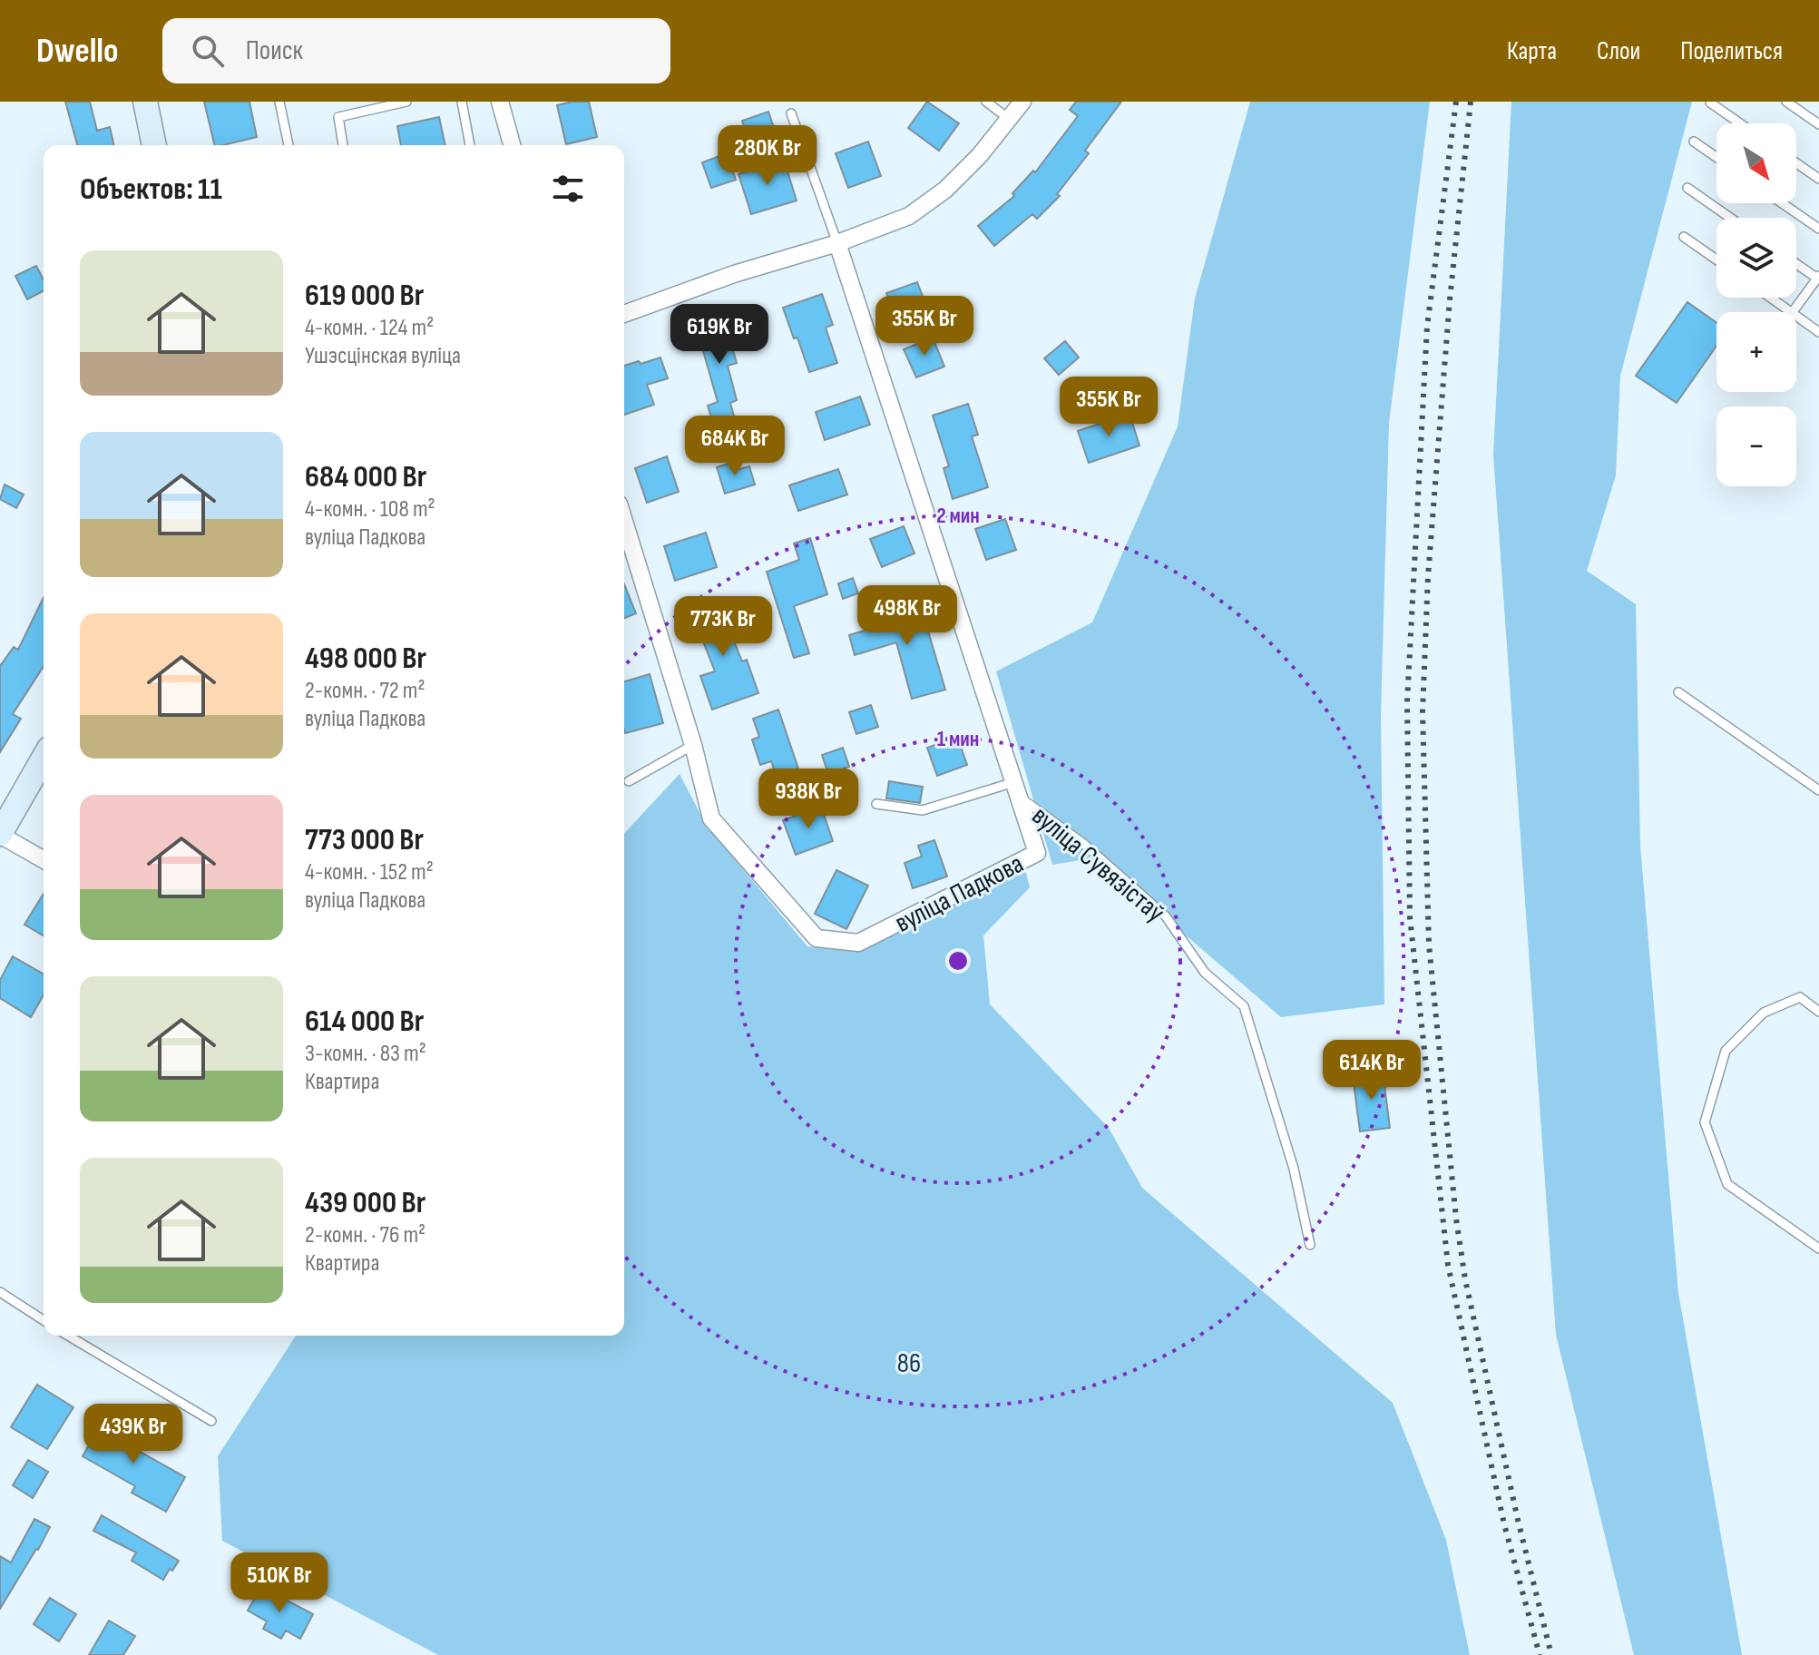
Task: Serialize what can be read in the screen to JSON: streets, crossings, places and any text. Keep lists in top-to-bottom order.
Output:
{
  "streets": {
    "street": ["вуліца Падкова"],
    "lane": ["вуліца Сувязістаў"]
  },
  "crossings": [
    ["вуліца Сувязістаў", "вуліца Падкова"]
  ],
  "parks": ["86"],
  "north": "bottom right",
  "page": {
    "header": "Dwello",
    "search": "Поиск",
    "nav": ["Карта", "Слои", "Поделиться"],
    "map_buttons": ["+", "−"],
    "price": [
      "280K Br",
      "355K Br",
      "619K Br",
      "355K Br",
      "684K Br",
      "498K Br",
      "773K Br",
      "938K Br",
      "614K Br",
      "439K Br",
      "510K Br"
    ],
    "heading": "Объектов: 11",
    "list": [
      {
        "name": "619 000 Br",
        "note": "4-комн. · 124 m² · Ушэсцінская вуліца"
      },
      {
        "name": "684 000 Br",
        "note": "4-комн. · 108 m² · вуліца Падкова"
      },
      {
        "name": "498 000 Br",
        "note": "2-комн. · 72 m² · вуліца Падкова"
      },
      {
        "name": "773 000 Br",
        "note": "4-комн. · 152 m² · вуліца Падкова"
      },
      {
        "name": "614 000 Br",
        "note": "3-комн. · 83 m² · Квартира"
      },
      {
        "name": "439 000 Br",
        "note": "2-комн. · 76 m² · Квартира"
      }
    ]
  },
  "rings": ["2 мин", "1 мин"]
}
